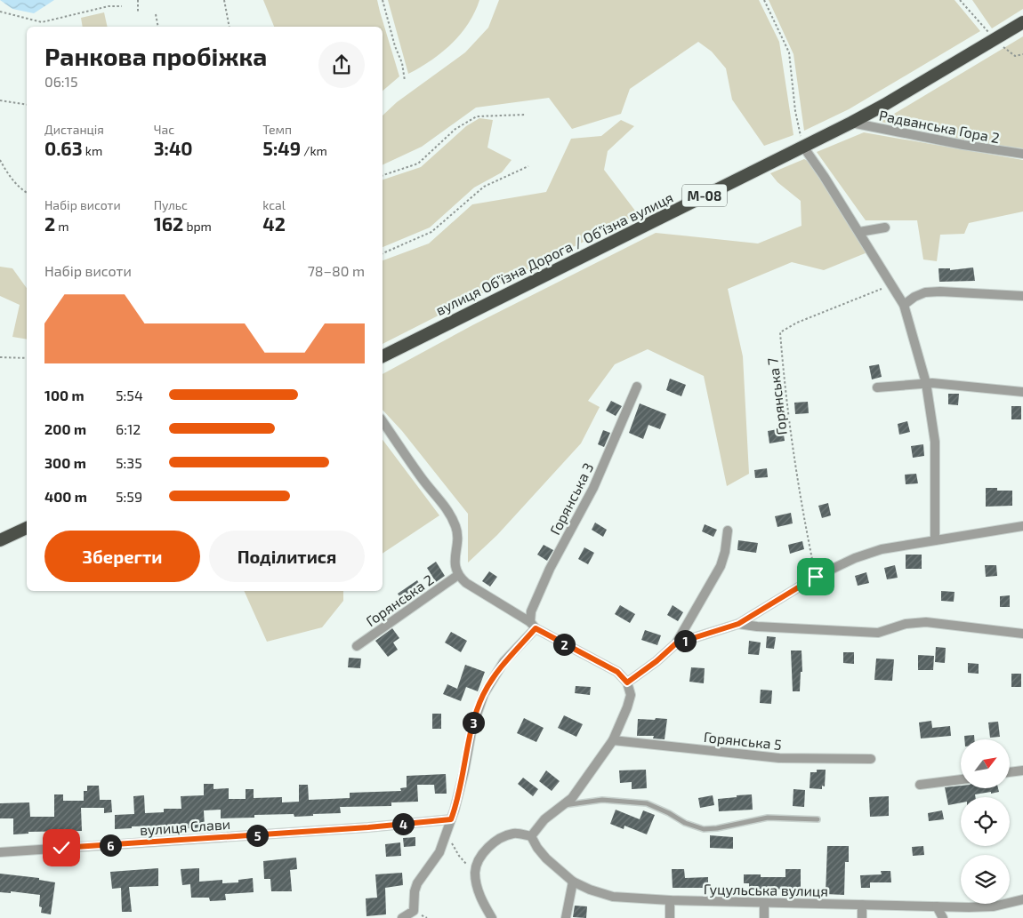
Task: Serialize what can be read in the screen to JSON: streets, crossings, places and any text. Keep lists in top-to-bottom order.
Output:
{
  "streets": {
    "highway": ["М-08", "вулиця Обʼїзна Дорога / Обʼїзна вулиця"],
    "street": [
      "Радванська Гора 2",
      "Горянська 3",
      "Горянська 2",
      "Горянська 5",
      "вулиця Слави",
      "Гуцульська вулиця"
    ],
    "path": ["Горянська 7"]
  },
  "crossings": [
    ["Радванська Гора 2", "вулиця Обʼїзна Дорога / Обʼїзна вулиця"]
  ],
  "north": "top right",
  "page": {
    "heading": ["Ранкова пробіжка", "06:15"],
    "stats": [
      ["Дистанція", "0.63 km"],
      ["Час", "3:40"],
      ["Темп", "5:49 /km"],
      ["Набір висоти", "2 m"],
      ["Пульс", "162 bpm"],
      ["kcal", "42"]
    ],
    "chart": ["Набір висоти", "78–80 m"],
    "list": [
      {
        "name": "100 m",
        "note": "5:54"
      },
      {
        "name": "200 m",
        "note": "6:12"
      },
      {
        "name": "300 m",
        "note": "5:35"
      },
      {
        "name": "400 m",
        "note": "5:59"
      }
    ],
    "buttons": ["Зберегти", "Поділитися"],
    "pins": [
      "1",
      "2",
      "3",
      "4",
      "5",
      "6"
    ]
  }
}
